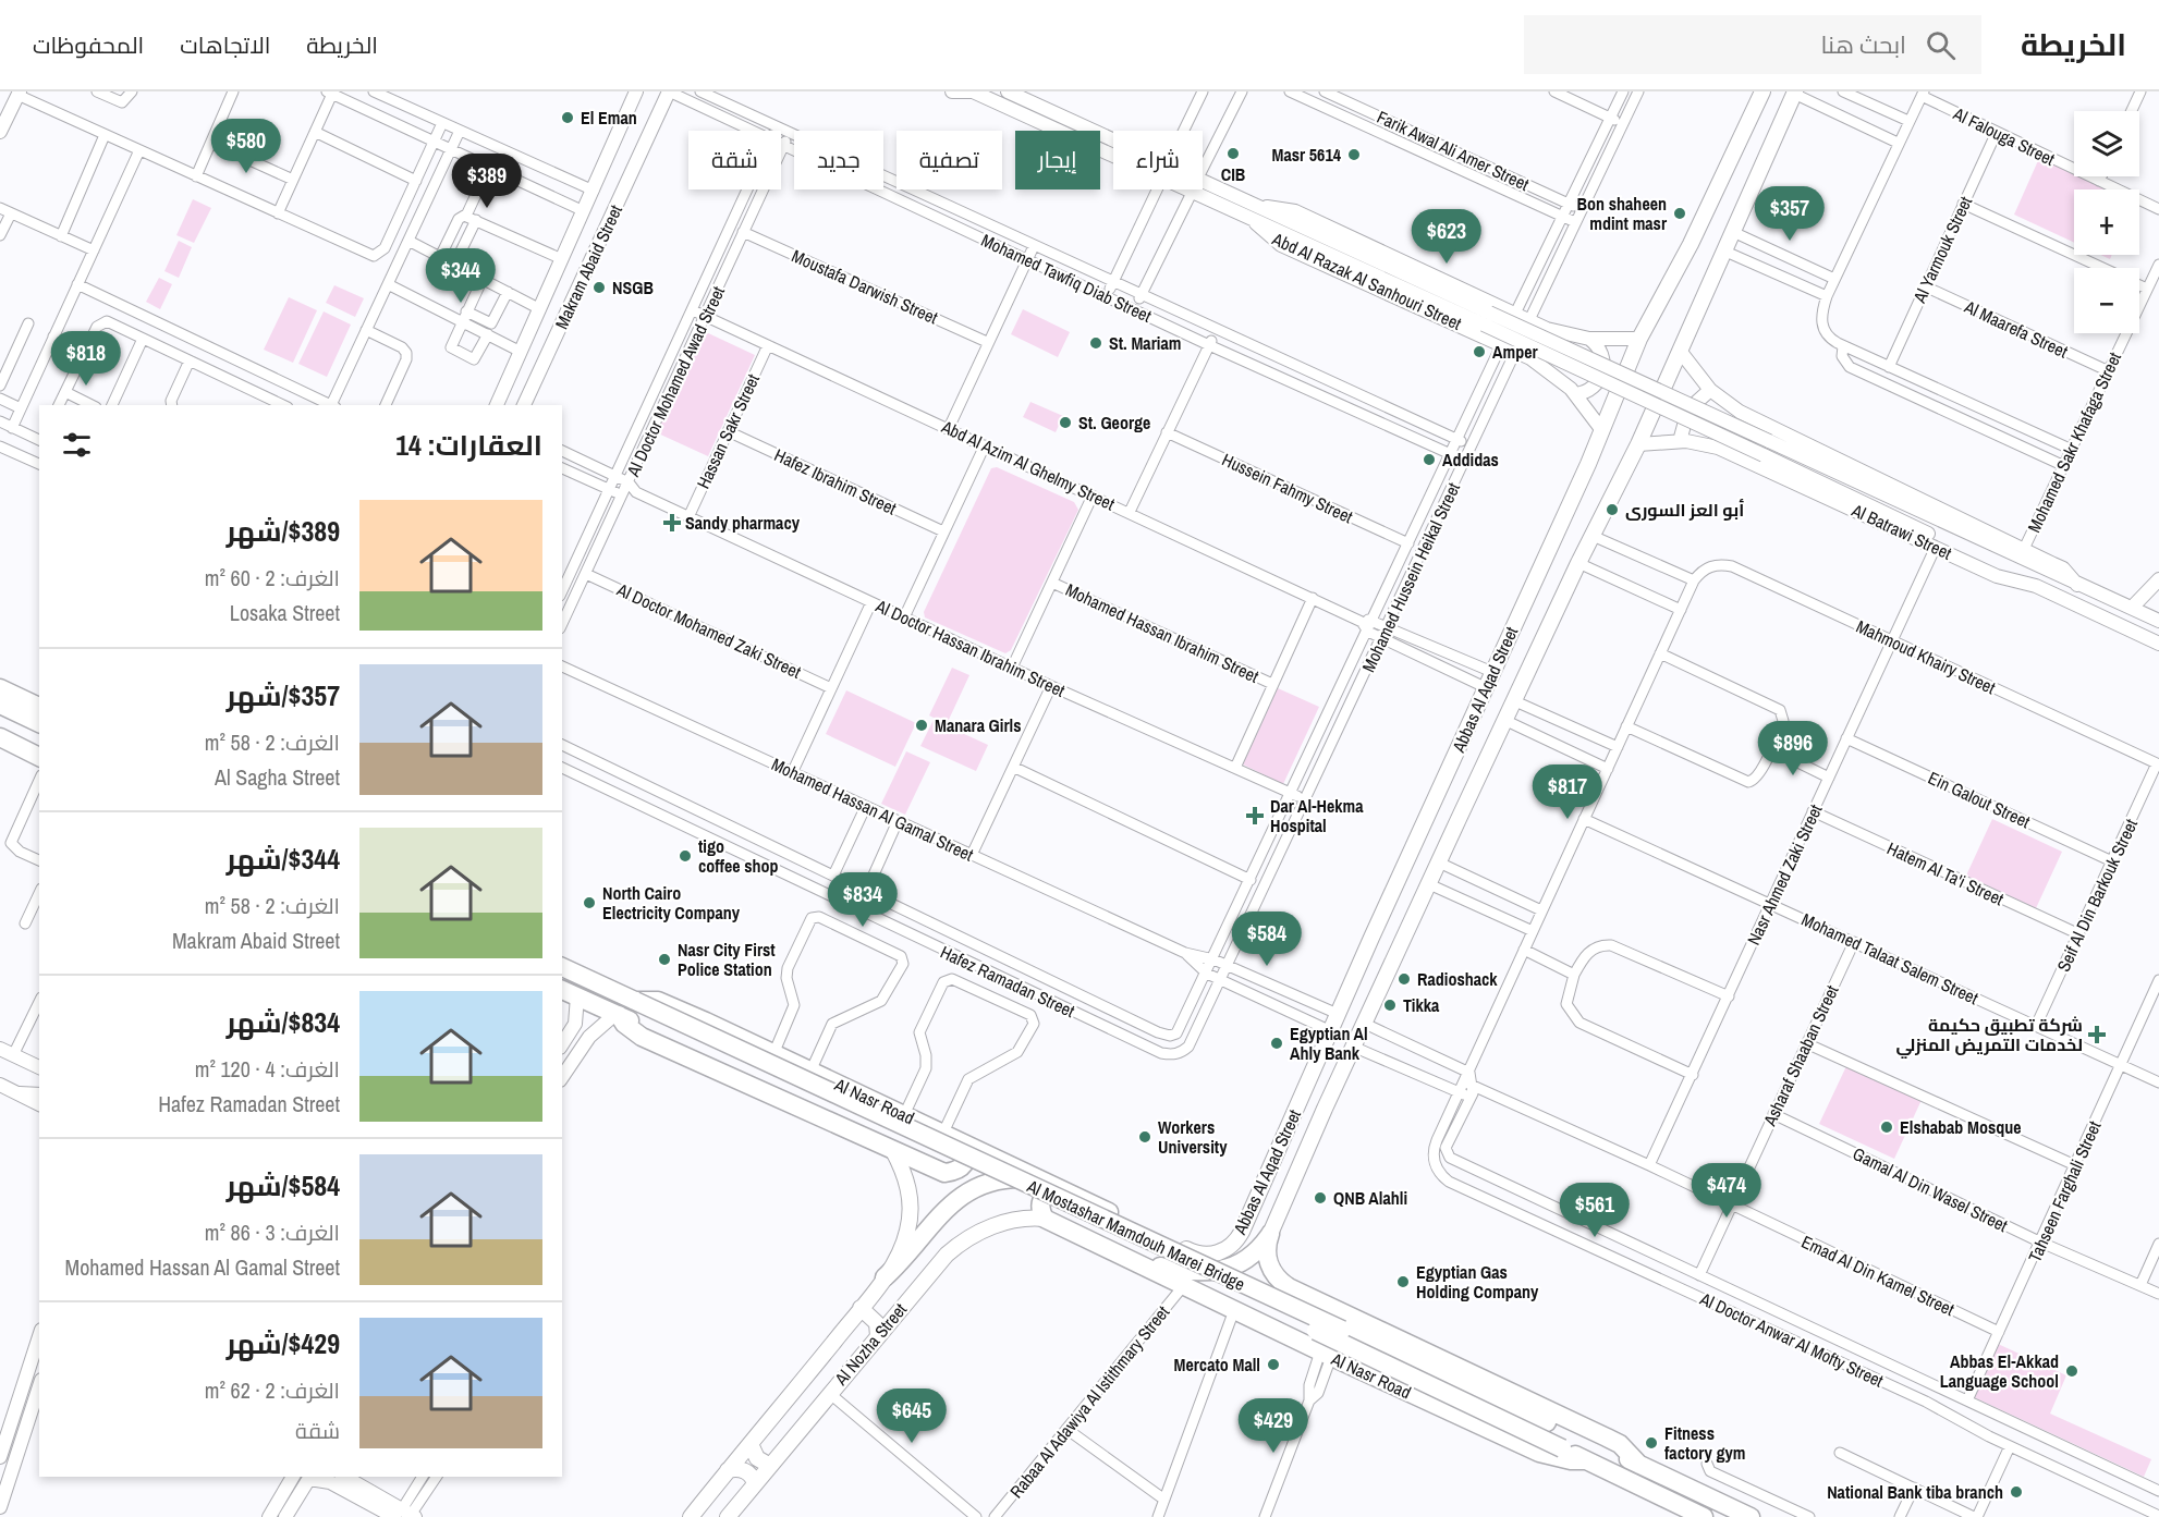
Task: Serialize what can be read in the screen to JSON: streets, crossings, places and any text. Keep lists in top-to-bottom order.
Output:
{
  "streets": {
    "highway": ["Al Nasr Road", "Al Mostashar Mamdouh Marei Bridge"],
    "main road": ["Abbas Al Aqad Street", "Al Nozha Street"],
    "street": [
      "Al Falouga Street",
      "Farik Awal Ali Amer Street",
      "Al Yarmouk Street",
      "Makram Abaid Street",
      "Mohamed Tawfiq Diab Street",
      "Abd Al Razak Al Sanhouri Street",
      "Moustafa Darwish Street",
      "Al Maarefa Street",
      "Al Doctor Mohamed Awad Street",
      "Hassan Sakr Street",
      "Mohamed Sakr Khafaga Street",
      "Abd Al Azim Al Ghelmy Street",
      "Hafez Ibrahim Street",
      "Hussein Fahmy Street",
      "Al Batrawi Street",
      "Mohamed Hussein Heikal Street",
      "Al Doctor Mohamed Zaki Street",
      "Mohamed Hassan Ibrahim Street",
      "Al Doctor Hassan Ibrahim Street",
      "Mahmoud Khairy Street",
      "Ein Galout Street",
      "Mohamed Hassan Al Gamal Street",
      "Hatem Al Ta'i Street",
      "Nasr Ahmed Zaki Street",
      "Seif Al Din Barkouk Street",
      "Mohamed Talaat Salem Street",
      "Hafez Ramadan Street",
      "Asharaf Shaaban Street",
      "Gamal Al Din Wasel Street",
      "Tahseen Farghali Street",
      "Emad Al Din Kamel Street",
      "Al Doctor Anwar Al Mofty Street",
      "Rabaa Al Adawiya Al Istithmary Street"
    ]
  },
  "crossings": [
    ["Al Falouga Street", "Al Yarmouk Street"],
    ["Farik Awal Ali Amer Street", "Mohamed Hussein Heikal Street"],
    ["Al Yarmouk Street", "Al Maarefa Street"],
    ["Makram Abaid Street", "Mohamed Tawfiq Diab Street"],
    ["Mohamed Tawfiq Diab Street", "Al Doctor Mohamed Awad Street"],
    ["Mohamed Tawfiq Diab Street", "Mohamed Hussein Heikal Street"],
    ["Abd Al Razak Al Sanhouri Street", "Mohamed Hussein Heikal Street"],
    ["Abd Al Razak Al Sanhouri Street", "Abbas Al Aqad Street"],
    ["Moustafa Darwish Street", "Al Doctor Mohamed Awad Street"],
    ["Al Maarefa Street", "Mohamed Sakr Khafaga Street"],
    ["Al Doctor Mohamed Awad Street", "Abd Al Azim Al Ghelmy Street"],
    ["Al Doctor Mohamed Awad Street", "Al Doctor Mohamed Zaki Street"],
    ["Al Doctor Mohamed Awad Street", "Al Doctor Hassan Ibrahim Street"],
    ["Hassan Sakr Street", "Abd Al Azim Al Ghelmy Street"],
    ["Hassan Sakr Street", "Hafez Ibrahim Street"],
    ["Hassan Sakr Street", "Al Doctor Hassan Ibrahim Street"],
    ["Mohamed Sakr Khafaga Street", "Al Batrawi Street"],
    ["Hussein Fahmy Street", "Mohamed Hussein Heikal Street"],
    ["Al Batrawi Street", "Abbas Al Aqad Street"],
    ["Al Batrawi Street", "Nasr Ahmed Zaki Street"],
    ["Mohamed Hussein Heikal Street", "Al Doctor Hassan Ibrahim Street"],
    ["Mohamed Hussein Heikal Street", "Mohamed Hassan Al Gamal Street"],
    ["Mohamed Hussein Heikal Street", "Hafez Ramadan Street"],
    ["Mahmoud Khairy Street", "Nasr Ahmed Zaki Street"],
    ["Mahmoud Khairy Street", "Seif Al Din Barkouk Street"],
    ["Abbas Al Aqad Street", "Mohamed Hassan Al Gamal Street"],
    ["Abbas Al Aqad Street", "Al Nasr Road"],
    ["Abbas Al Aqad Street", "Emad Al Din Kamel Street"],
    ["Ein Galout Street", "Nasr Ahmed Zaki Street"],
    ["Ein Galout Street", "Seif Al Din Barkouk Street"],
    ["Hatem Al Ta'i Street", "Nasr Ahmed Zaki Street"],
    ["Hatem Al Ta'i Street", "Seif Al Din Barkouk Street"],
    ["Nasr Ahmed Zaki Street", "Mohamed Talaat Salem Street"],
    ["Nasr Ahmed Zaki Street", "Emad Al Din Kamel Street"],
    ["Seif Al Din Barkouk Street", "Mohamed Talaat Salem Street"],
    ["Mohamed Talaat Salem Street", "Asharaf Shaaban Street"],
    ["Mohamed Talaat Salem Street", "Tahseen Farghali Street"],
    ["Asharaf Shaaban Street", "Gamal Al Din Wasel Street"],
    ["Asharaf Shaaban Street", "Emad Al Din Kamel Street"],
    ["Asharaf Shaaban Street", "Al Doctor Anwar Al Mofty Street"],
    ["Al Nasr Road", "Al Mostashar Mamdouh Marei Bridge"],
    ["Al Nasr Road", "Al Nozha Street"],
    ["Al Nasr Road", "Rabaa Al Adawiya Al Istithmary Street"],
    ["Gamal Al Din Wasel Street", "Tahseen Farghali Street"],
    ["Tahseen Farghali Street", "Emad Al Din Kamel Street"],
    ["Tahseen Farghali Street", "Al Doctor Anwar Al Mofty Street"],
    ["Emad Al Din Kamel Street", "Al Doctor Anwar Al Mofty Street"]
  ],
  "places": {
    "other": [
      "El Eman",
      "CIB",
      "Masr 5614",
      "Bon shaheen mdint masr",
      "NSGB",
      "St. Mariam",
      "Amper",
      "St. George",
      "Addidas",
      "أبو العز السورى",
      "Manara Girls",
      "tigo coffee shop",
      "North Cairo Electricity Company",
      "Nasr City First Police Station",
      "Radioshack",
      "Tikka",
      "Egyptian Al Ahly Bank",
      "Elshabab Mosque",
      "Workers University",
      "QNB Alahli",
      "Egyptian Gas Holding Company",
      "Mercato Mall",
      "Abbas El-Akkad Language School",
      "Fitness factory gym",
      "National Bank tiba branch"
    ],
    "health": ["Sandy pharmacy", "Dar Al-Hekma Hospital", "شركة تطبيق حكيمة لخدمات التمريض المنزلي"]
  },
  "page": {
    "header": "الخريطة",
    "search": "ابحث هنا",
    "nav": ["الخريطة", "الاتجاهات", "المحفوظات"],
    "map_buttons": ["+", "−"],
    "price": [
      "$580",
      "$389",
      "$357",
      "$623",
      "$344",
      "$818",
      "$896",
      "$817",
      "$834",
      "$584",
      "$474",
      "$561",
      "$645",
      "$429"
    ],
    "chip": [
      "شراء",
      "إيجار",
      "تصفية",
      "جديد",
      "شقة"
    ],
    "heading": "العقارات: 14",
    "list": [
      {
        "name": "$389/شهر",
        "note": "الغرف: 2 · 60 m² · Losaka Street"
      },
      {
        "name": "$357/شهر",
        "note": "الغرف: 2 · 58 m² · Al Sagha Street"
      },
      {
        "name": "$344/شهر",
        "note": "الغرف: 2 · 58 m² · Makram Abaid Street"
      },
      {
        "name": "$834/شهر",
        "note": "الغرف: 4 · 120 m² · Hafez Ramadan Street"
      },
      {
        "name": "$584/شهر",
        "note": "الغرف: 3 · 86 m² · Mohamed Hassan Al Gamal Street"
      },
      {
        "name": "$429/شهر",
        "note": "الغرف: 2 · 62 m² · شقة"
      }
    ]
  }
}
